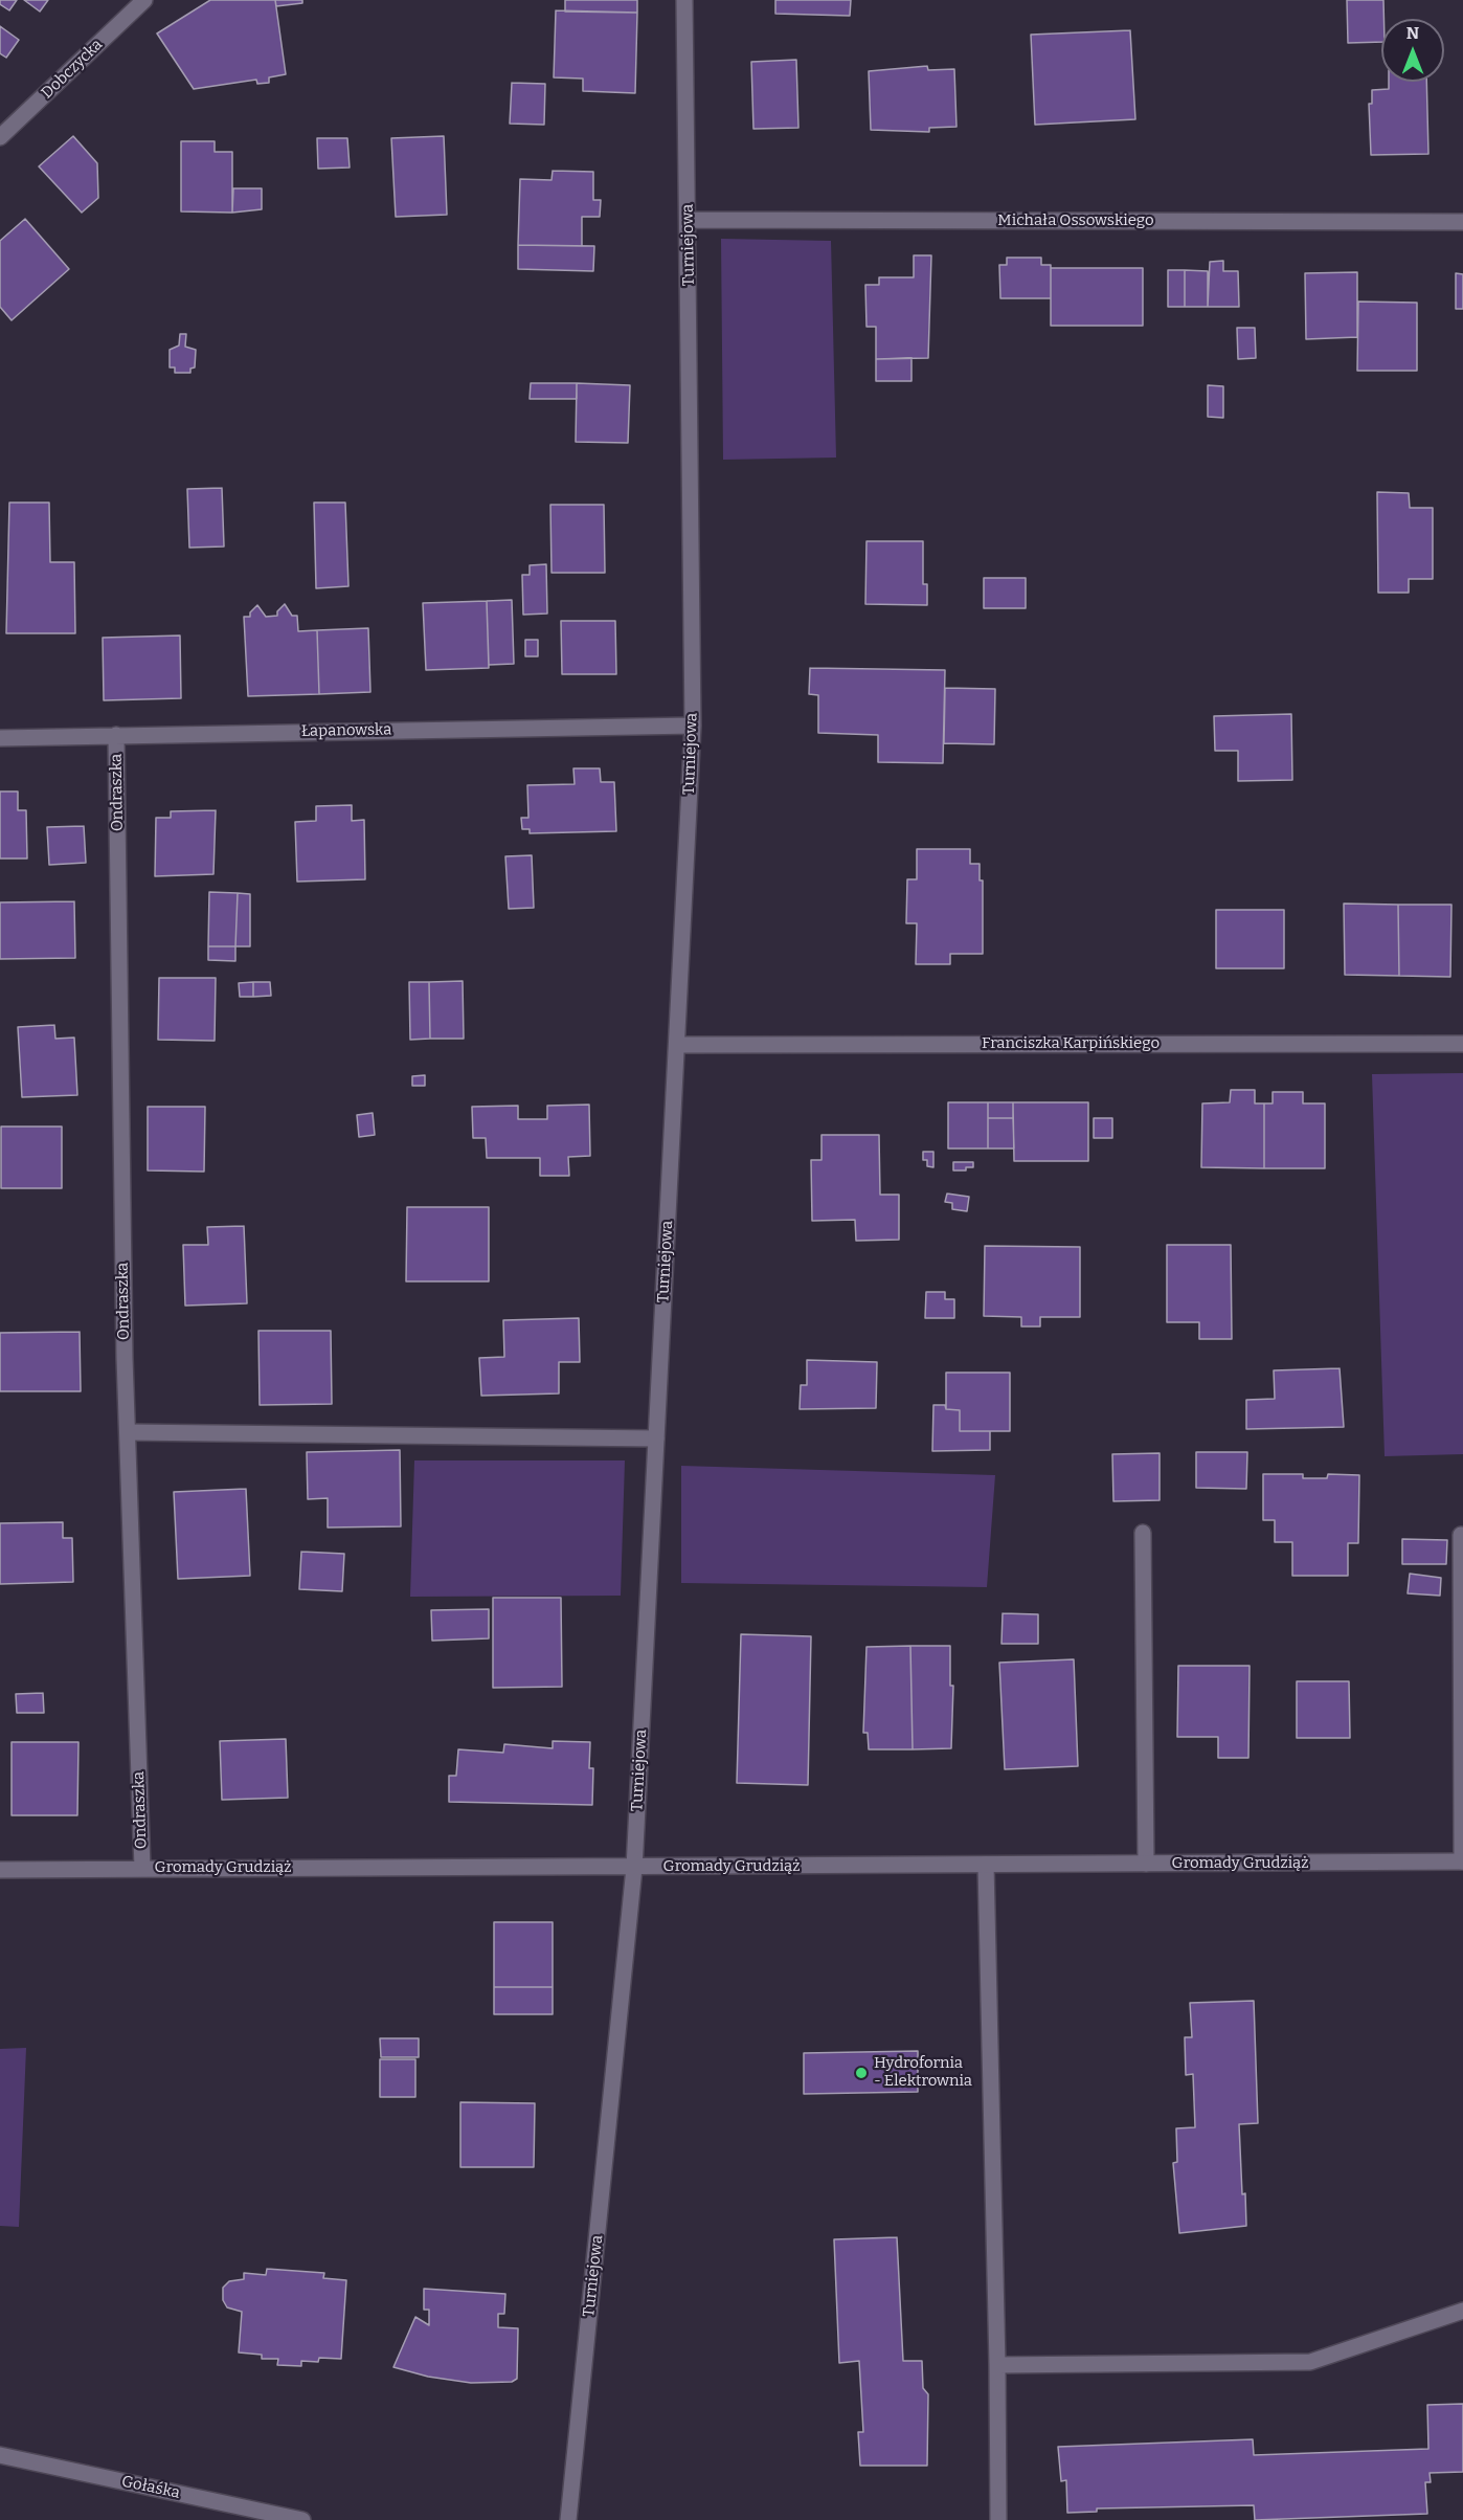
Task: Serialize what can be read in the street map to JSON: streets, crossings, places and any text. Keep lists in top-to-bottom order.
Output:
{
  "streets": {
    "street": [
      "Dobczycka",
      "Michała Ossowskiego",
      "Turniejowa",
      "Łapanowska",
      "Ondraszka",
      "Franciszka Karpińskiego",
      "Gromady Grudziąż",
      "Gołaśka"
    ]
  },
  "crossings": [
    ["Michała Ossowskiego", "Turniejowa"],
    ["Turniejowa", "Łapanowska"],
    ["Turniejowa", "Franciszka Karpińskiego"],
    ["Turniejowa", "Gromady Grudziąż"],
    ["Łapanowska", "Ondraszka"],
    ["Ondraszka", "Gromady Grudziąż"]
  ],
  "places": ["Hydrofornia - Elektrownia"],
  "north": "top"
}
